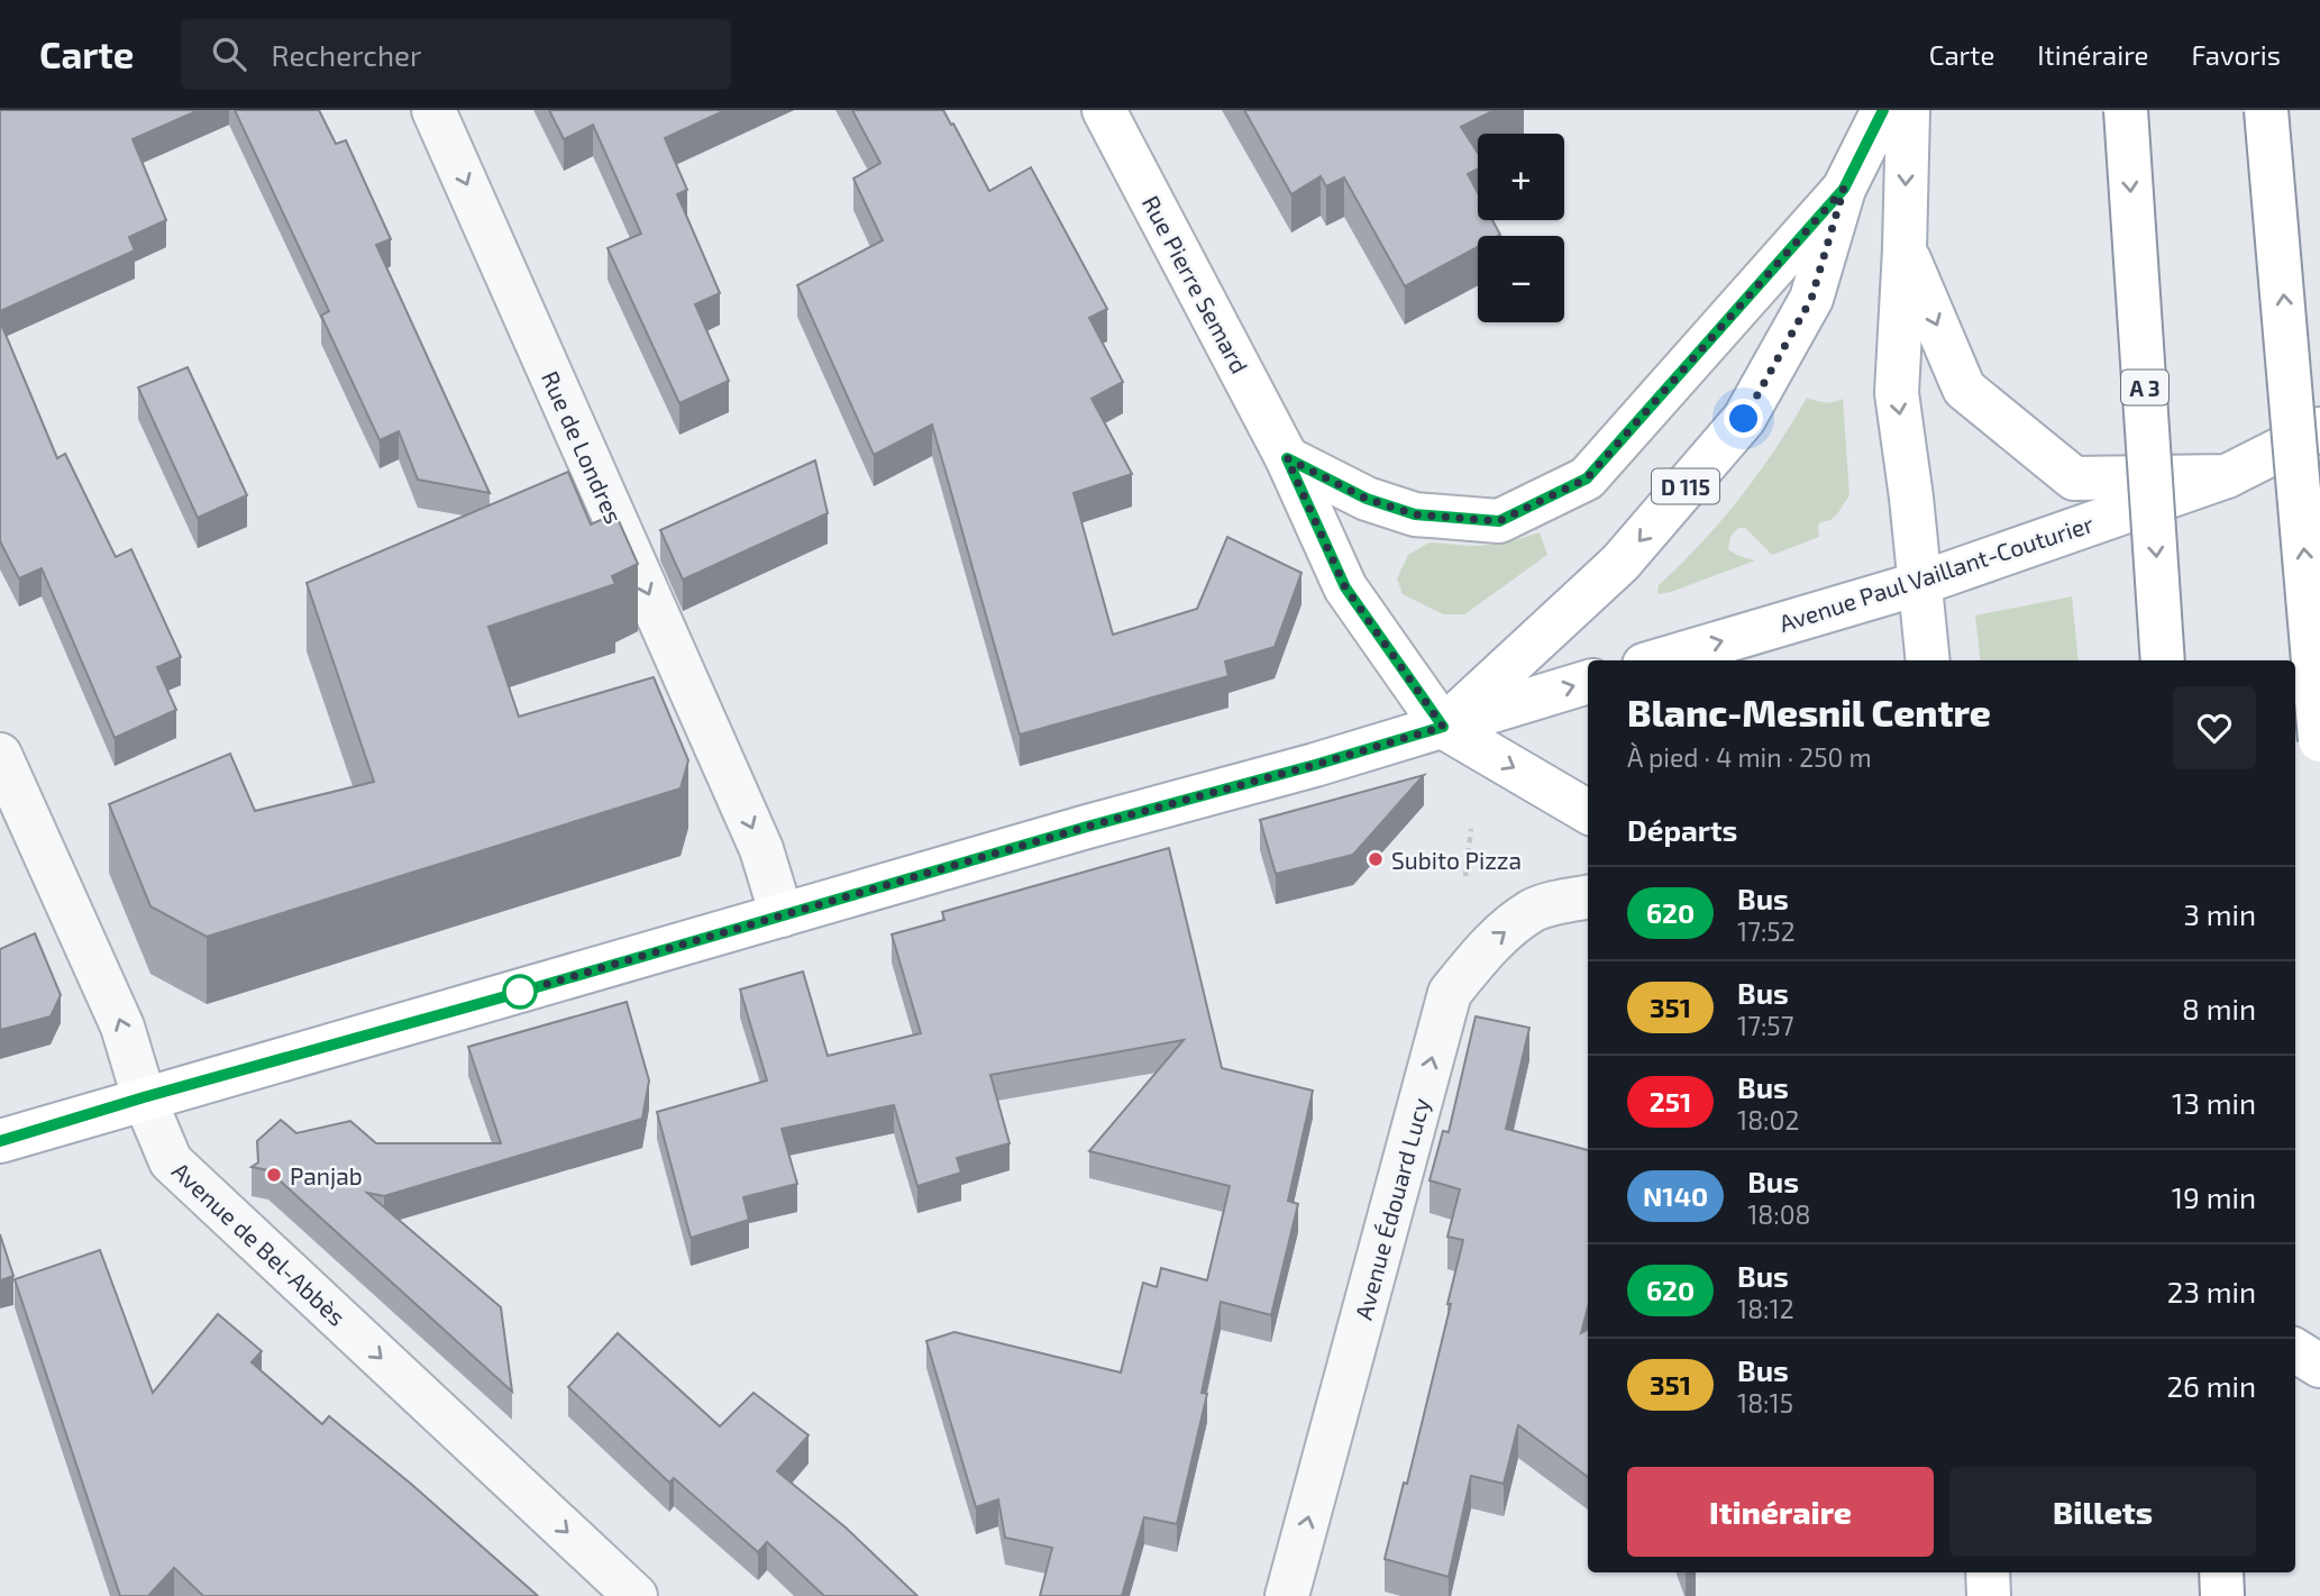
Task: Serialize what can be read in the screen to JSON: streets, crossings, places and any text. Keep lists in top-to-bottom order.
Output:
{
  "streets": {
    "main road": [
      "Rue Pierre Semard",
      "A 3",
      "D 115",
      "Avenue Paul Vaillant-Couturier"
    ],
    "street": ["Rue de Londres", "Avenue Édouard Lucy", "Avenue de Bel-Abbès"]
  },
  "crossings": [
    ["Rue Pierre Semard", "D 115"],
    ["Rue de Londres", "D 115"],
    ["D 115", "Avenue de Bel-Abbès"]
  ],
  "one_way": ["Rue de Londres", "Avenue Paul Vaillant-Couturier", "Avenue Édouard Lucy"],
  "places": ["Subito Pizza", "Panjab"],
  "lines": ["bus line 620"],
  "page": {
    "header": "Carte",
    "search": "Rechercher",
    "nav": ["Carte", "Itinéraire", "Favoris"],
    "map_buttons": ["+", "−"],
    "heading": [
      ["Blanc-Mesnil Centre", "À pied · 4 min · 250 m"],
      "Départs"
    ],
    "list": [
      {
        "mark": "620",
        "name": "Bus",
        "note": "17:52",
        "value": "3 min"
      },
      {
        "mark": "351",
        "name": "Bus",
        "note": "17:57",
        "value": "8 min"
      },
      {
        "mark": "251",
        "name": "Bus",
        "note": "18:02",
        "value": "13 min"
      },
      {
        "mark": "N140",
        "name": "Bus",
        "note": "18:08",
        "value": "19 min"
      },
      {
        "mark": "620",
        "name": "Bus",
        "note": "18:12",
        "value": "23 min"
      },
      {
        "mark": "351",
        "name": "Bus",
        "note": "18:15",
        "value": "26 min"
      }
    ],
    "buttons": ["Itinéraire", "Billets"]
  }
}
